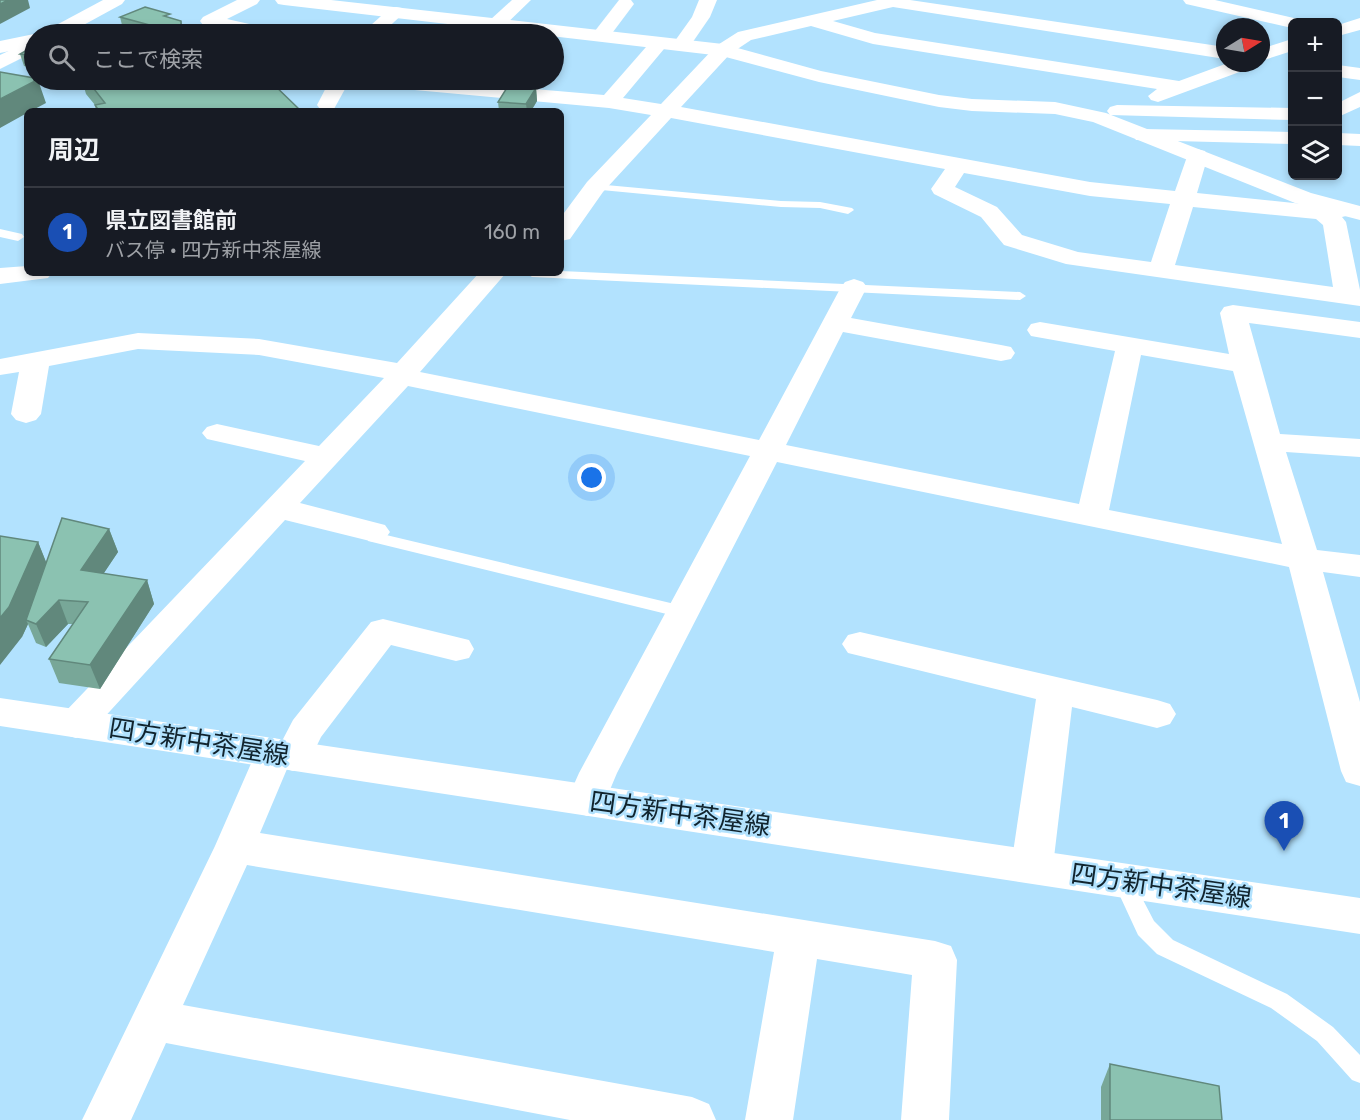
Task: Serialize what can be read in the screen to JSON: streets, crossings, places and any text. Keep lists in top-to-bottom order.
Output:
{
  "streets": {
    "street": ["四方新中茶屋線"]
  },
  "north": "right",
  "page": {
    "map_buttons": ["+", "−"],
    "search": "ここで検索",
    "heading": "周辺",
    "list": [
      {
        "mark": "1",
        "name": "県立図書館前",
        "note": "バス停 · 四方新中茶屋線",
        "value": "160 m"
      }
    ],
    "pins": "1"
  }
}
